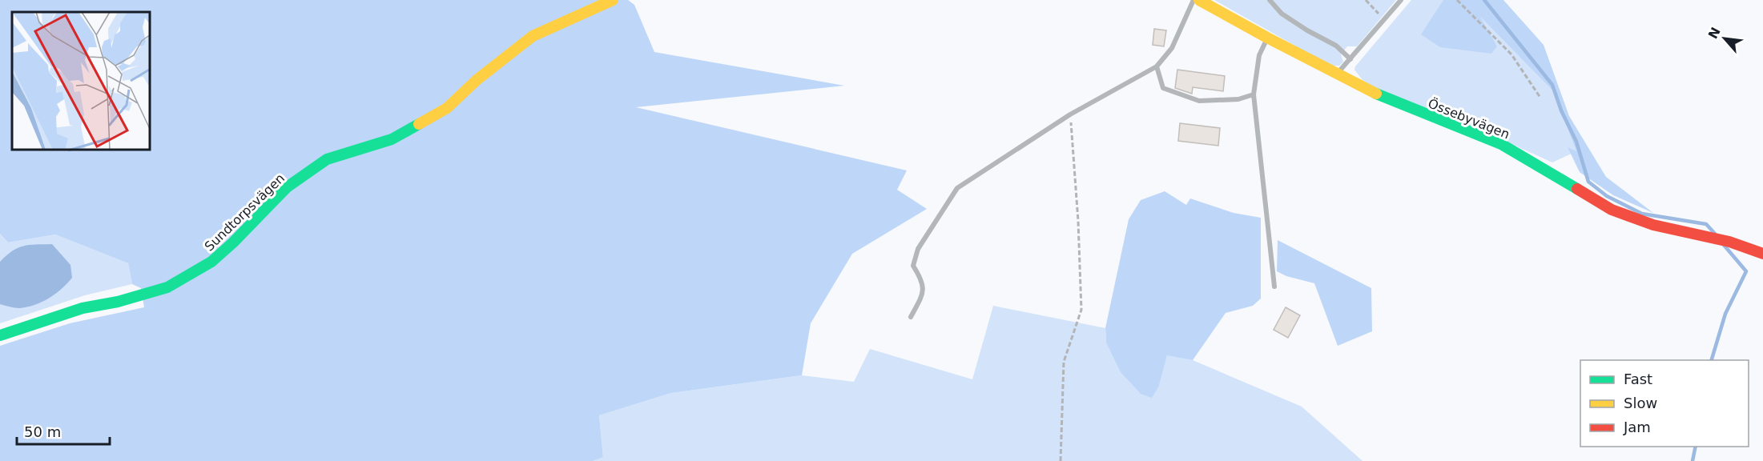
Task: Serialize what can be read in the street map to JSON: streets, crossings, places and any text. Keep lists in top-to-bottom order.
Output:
{
  "streets": {
    "street": ["Össebyvägen", "Sundtorpsvägen"]
  },
  "legend": ["Fast", "Slow", "Jam"],
  "scale_bar": "50 m",
  "north": "top left"
}
